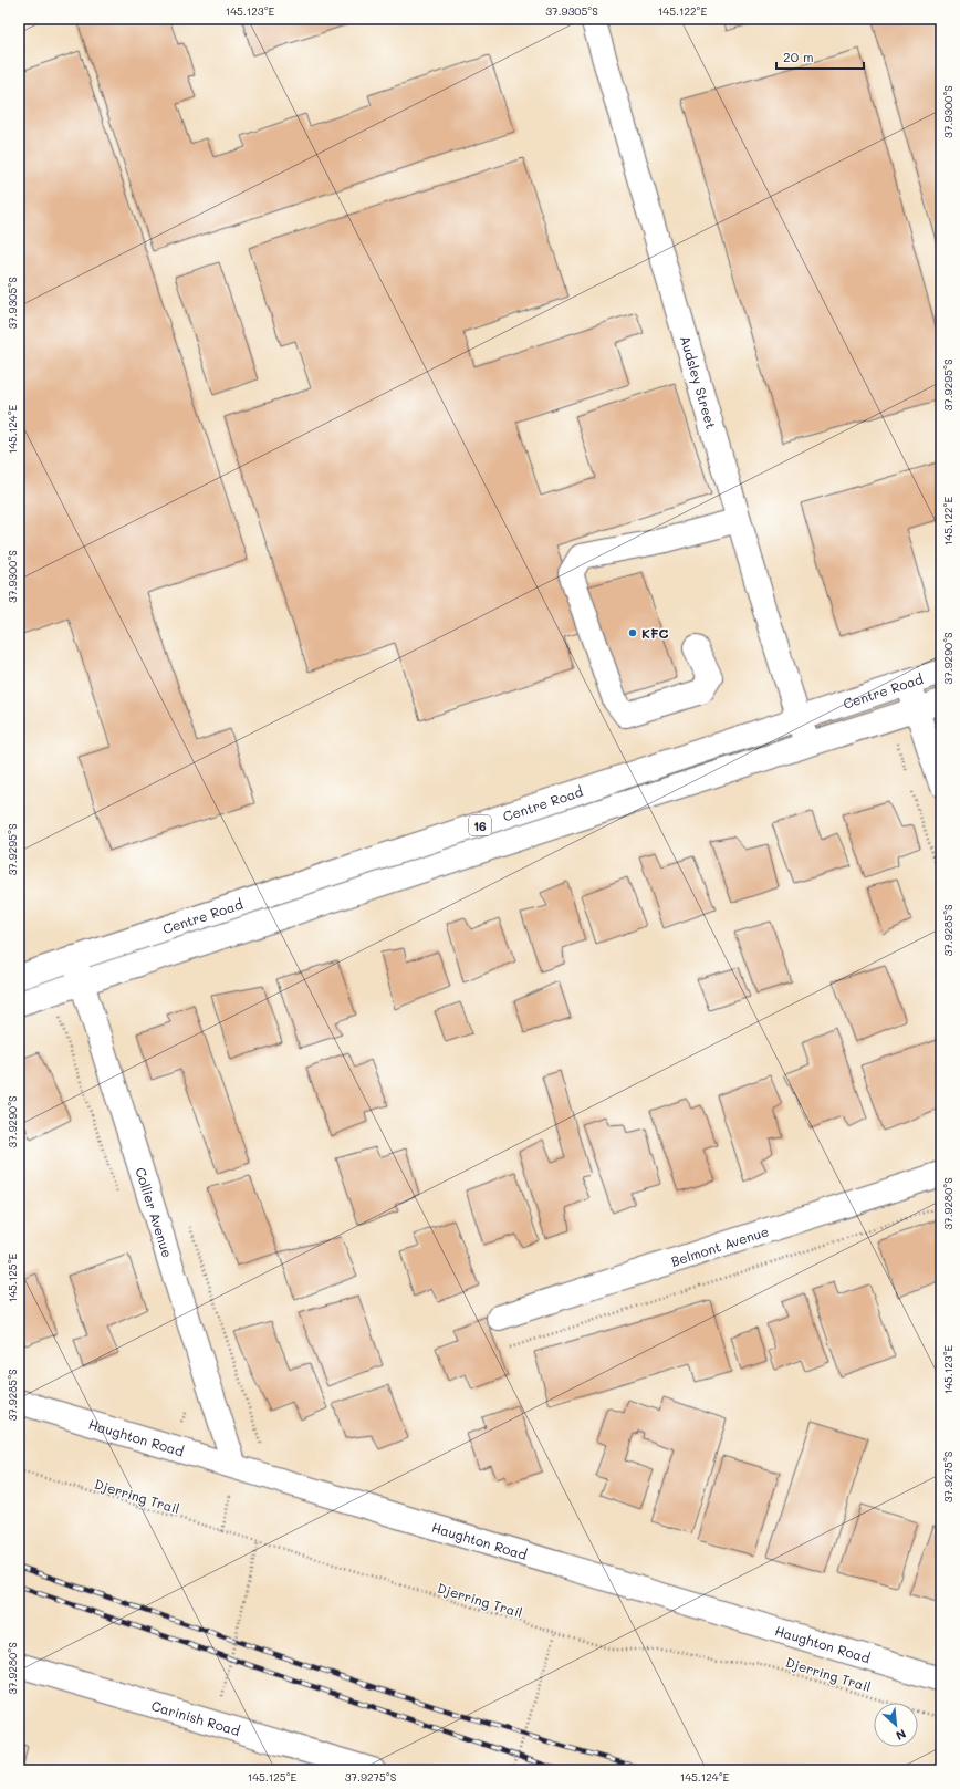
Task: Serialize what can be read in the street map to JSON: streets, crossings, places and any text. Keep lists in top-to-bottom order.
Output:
{
  "streets": {
    "street": [
      "Audsley Street",
      "Centre Road",
      "16",
      "Collier Avenue",
      "Belmont Avenue",
      "Haughton Road",
      "Carinish Road"
    ],
    "path": ["Djerring Trail"]
  },
  "crossings": [
    ["Audsley Street", "Centre Road"],
    ["Centre Road", "Collier Avenue"],
    ["Collier Avenue", "Haughton Road"]
  ],
  "places": ["KFC"],
  "scale_bar": "20 m",
  "north": "bottom right",
  "coordinates": [
    "145.123°E",
    "37.9305°S",
    "145.122°E",
    "37.9300°S",
    "37.9295°S",
    "145.124°E",
    "37.9290°S",
    "37.9285°S",
    "37.9280°S",
    "145.125°E",
    "37.9275°S"
  ]
}
